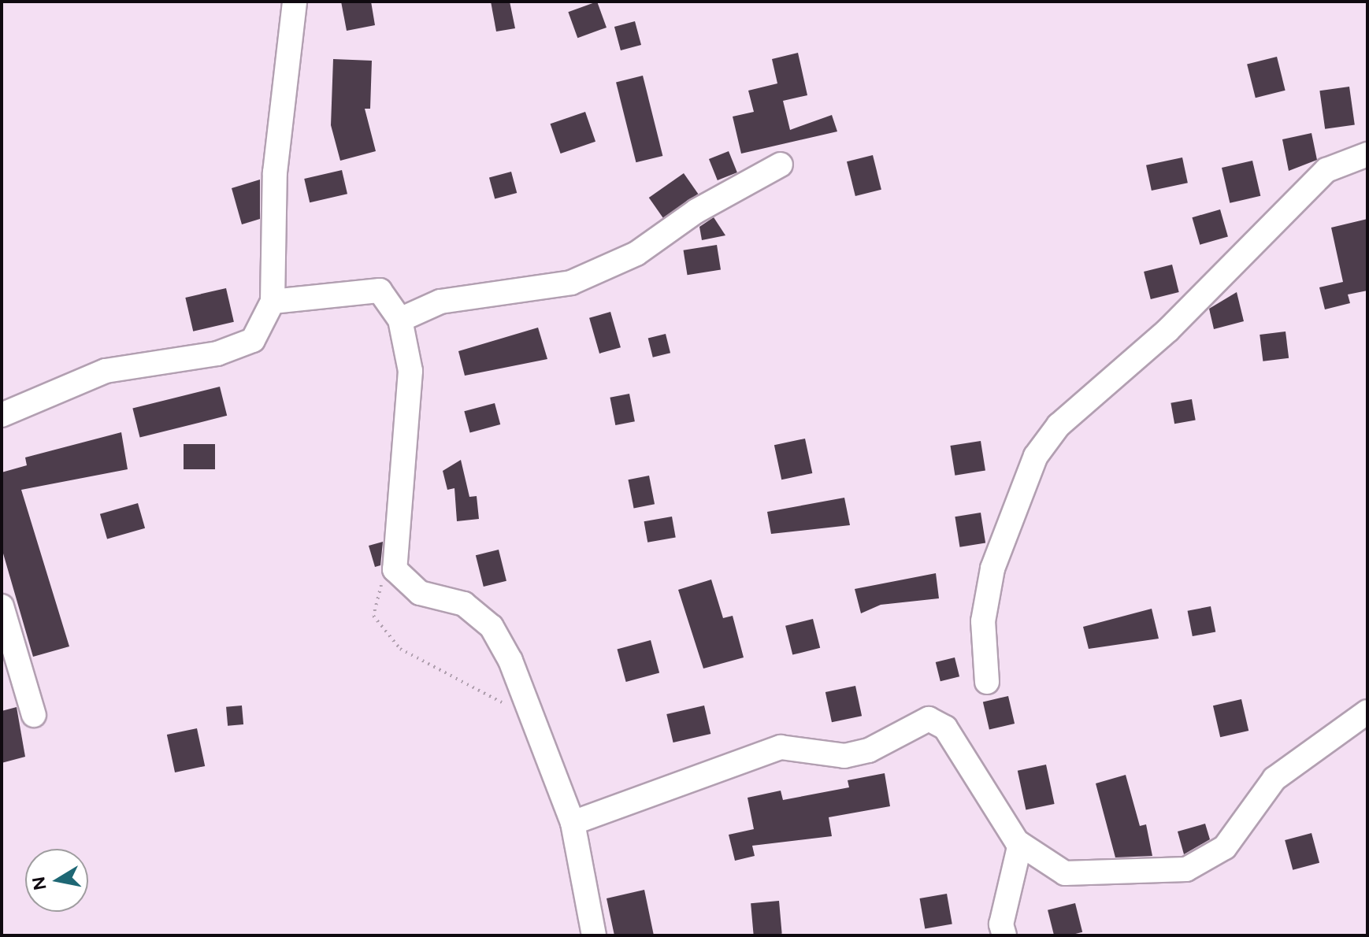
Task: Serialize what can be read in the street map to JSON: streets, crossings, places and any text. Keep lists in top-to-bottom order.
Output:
{
  "north": "left"
}
